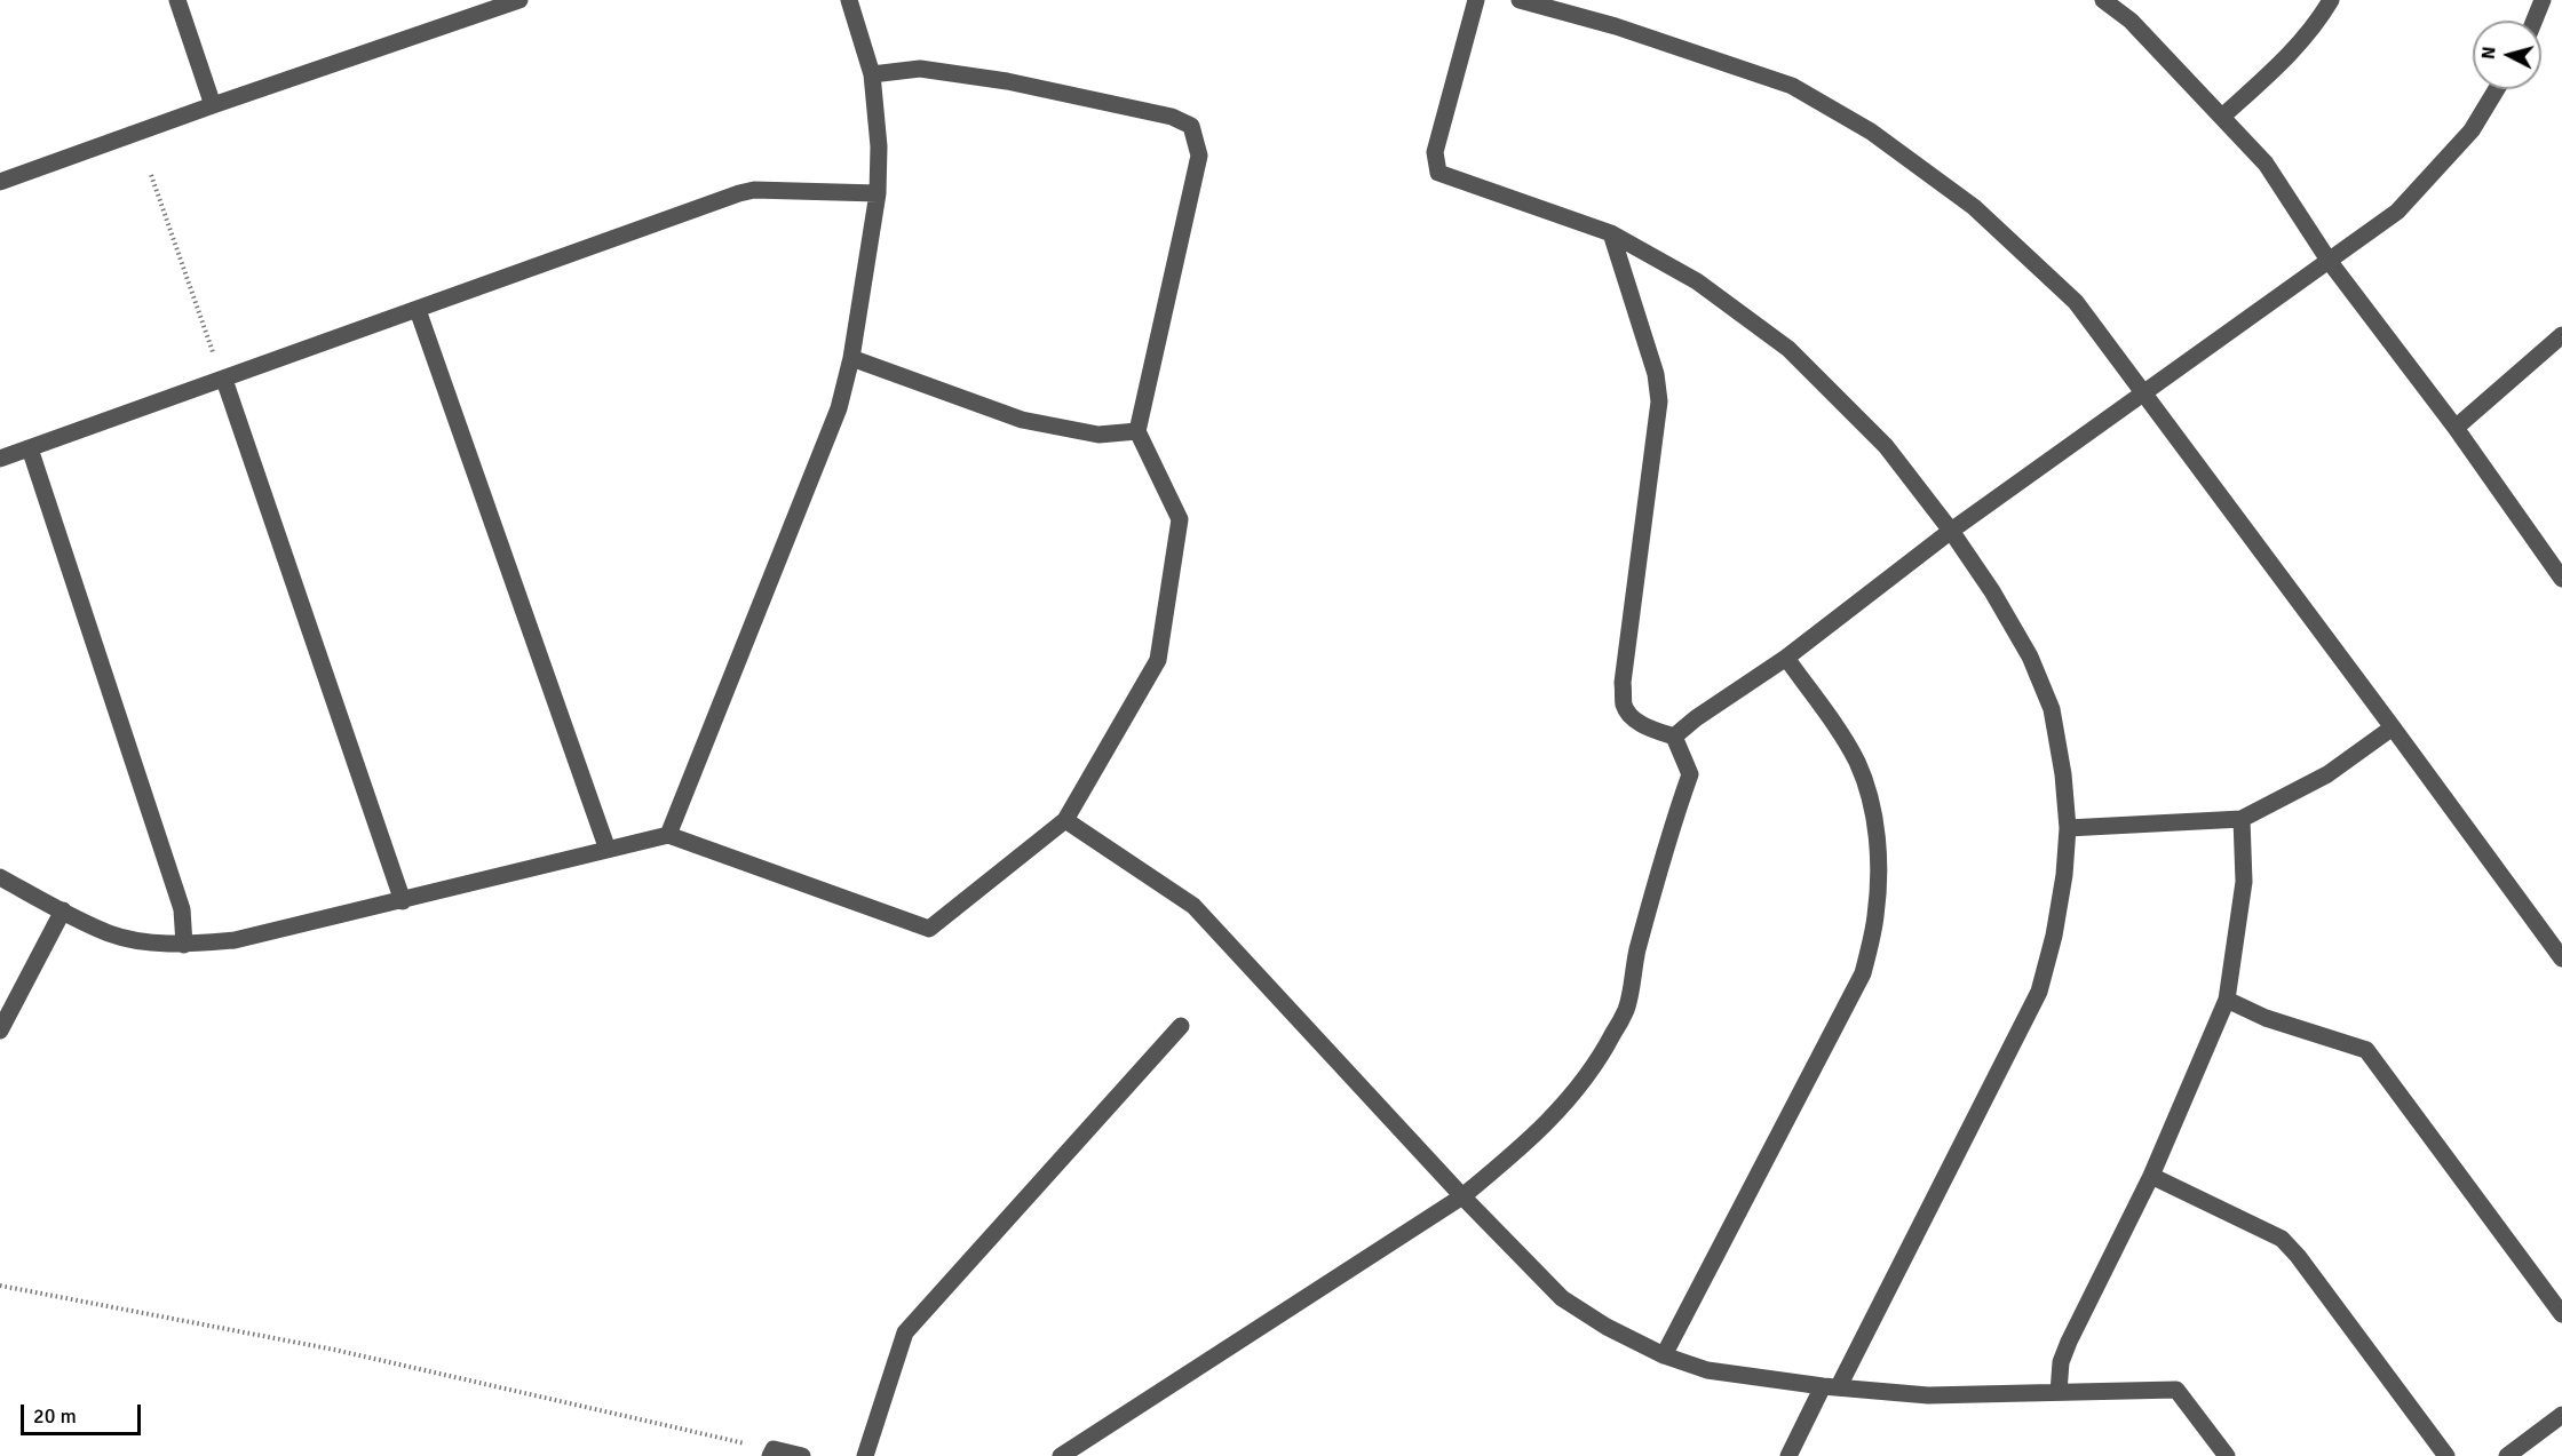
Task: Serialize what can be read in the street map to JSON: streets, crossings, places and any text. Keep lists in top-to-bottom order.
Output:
{
  "scale_bar": "20 m",
  "north": "left"
}
